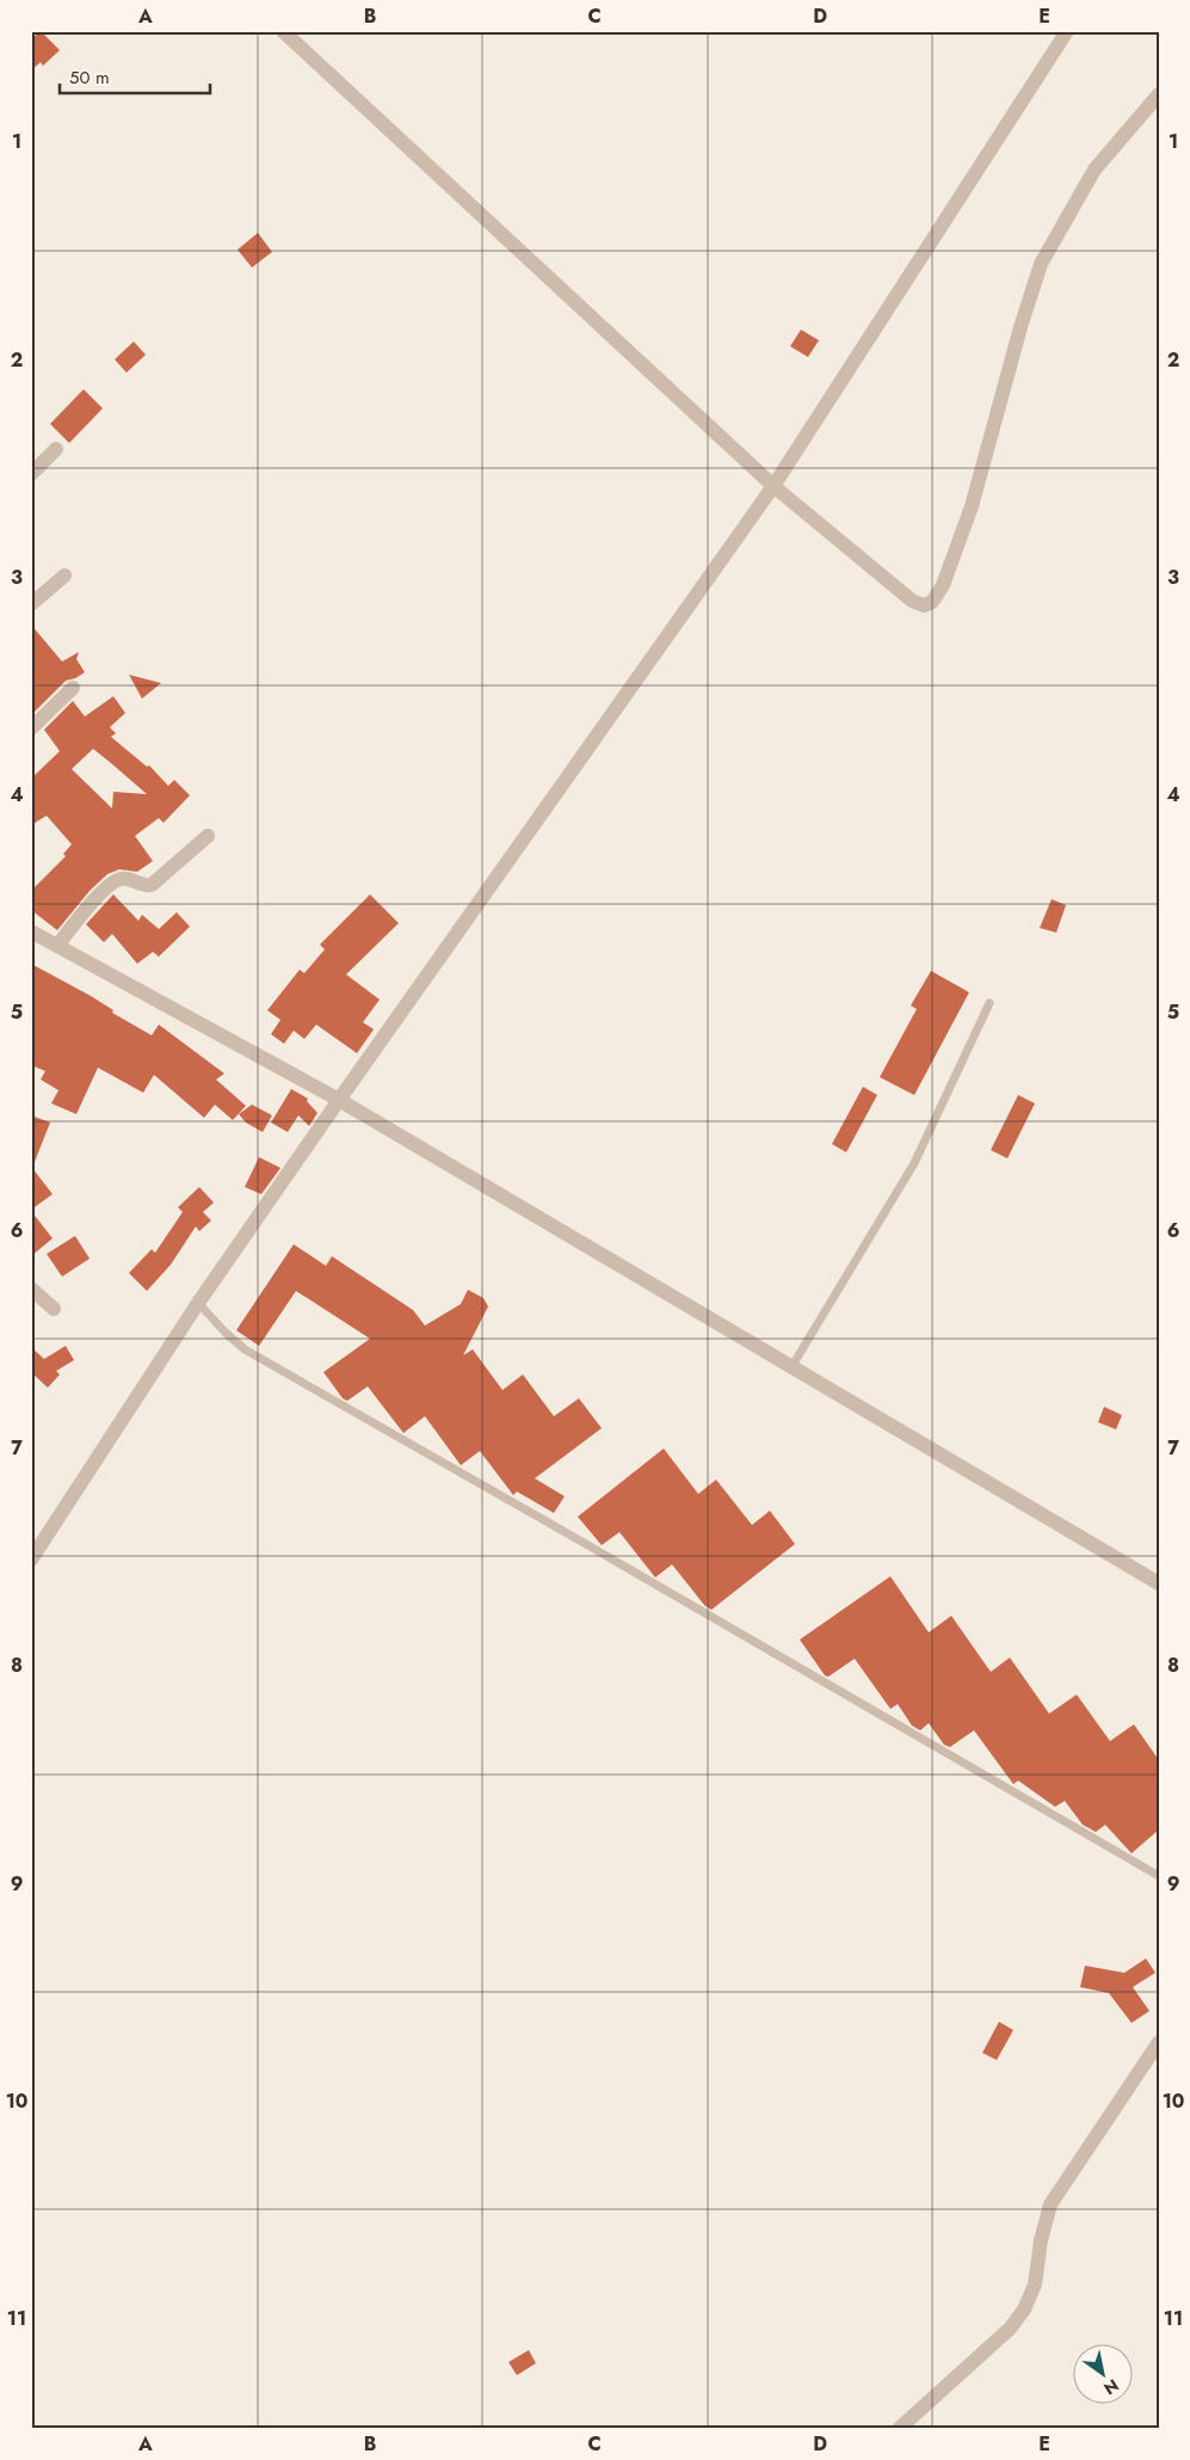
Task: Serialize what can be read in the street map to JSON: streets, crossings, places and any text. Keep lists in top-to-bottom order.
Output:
{
  "scale_bar": "50 m",
  "north": "bottom right",
  "grid": {
    "columns": [
      "A",
      "B",
      "C",
      "D",
      "E"
    ],
    "rows": [
      "1",
      "2",
      "3",
      "4",
      "5",
      "6",
      "7",
      "8",
      "9",
      "10",
      "11"
    ]
  }
}
